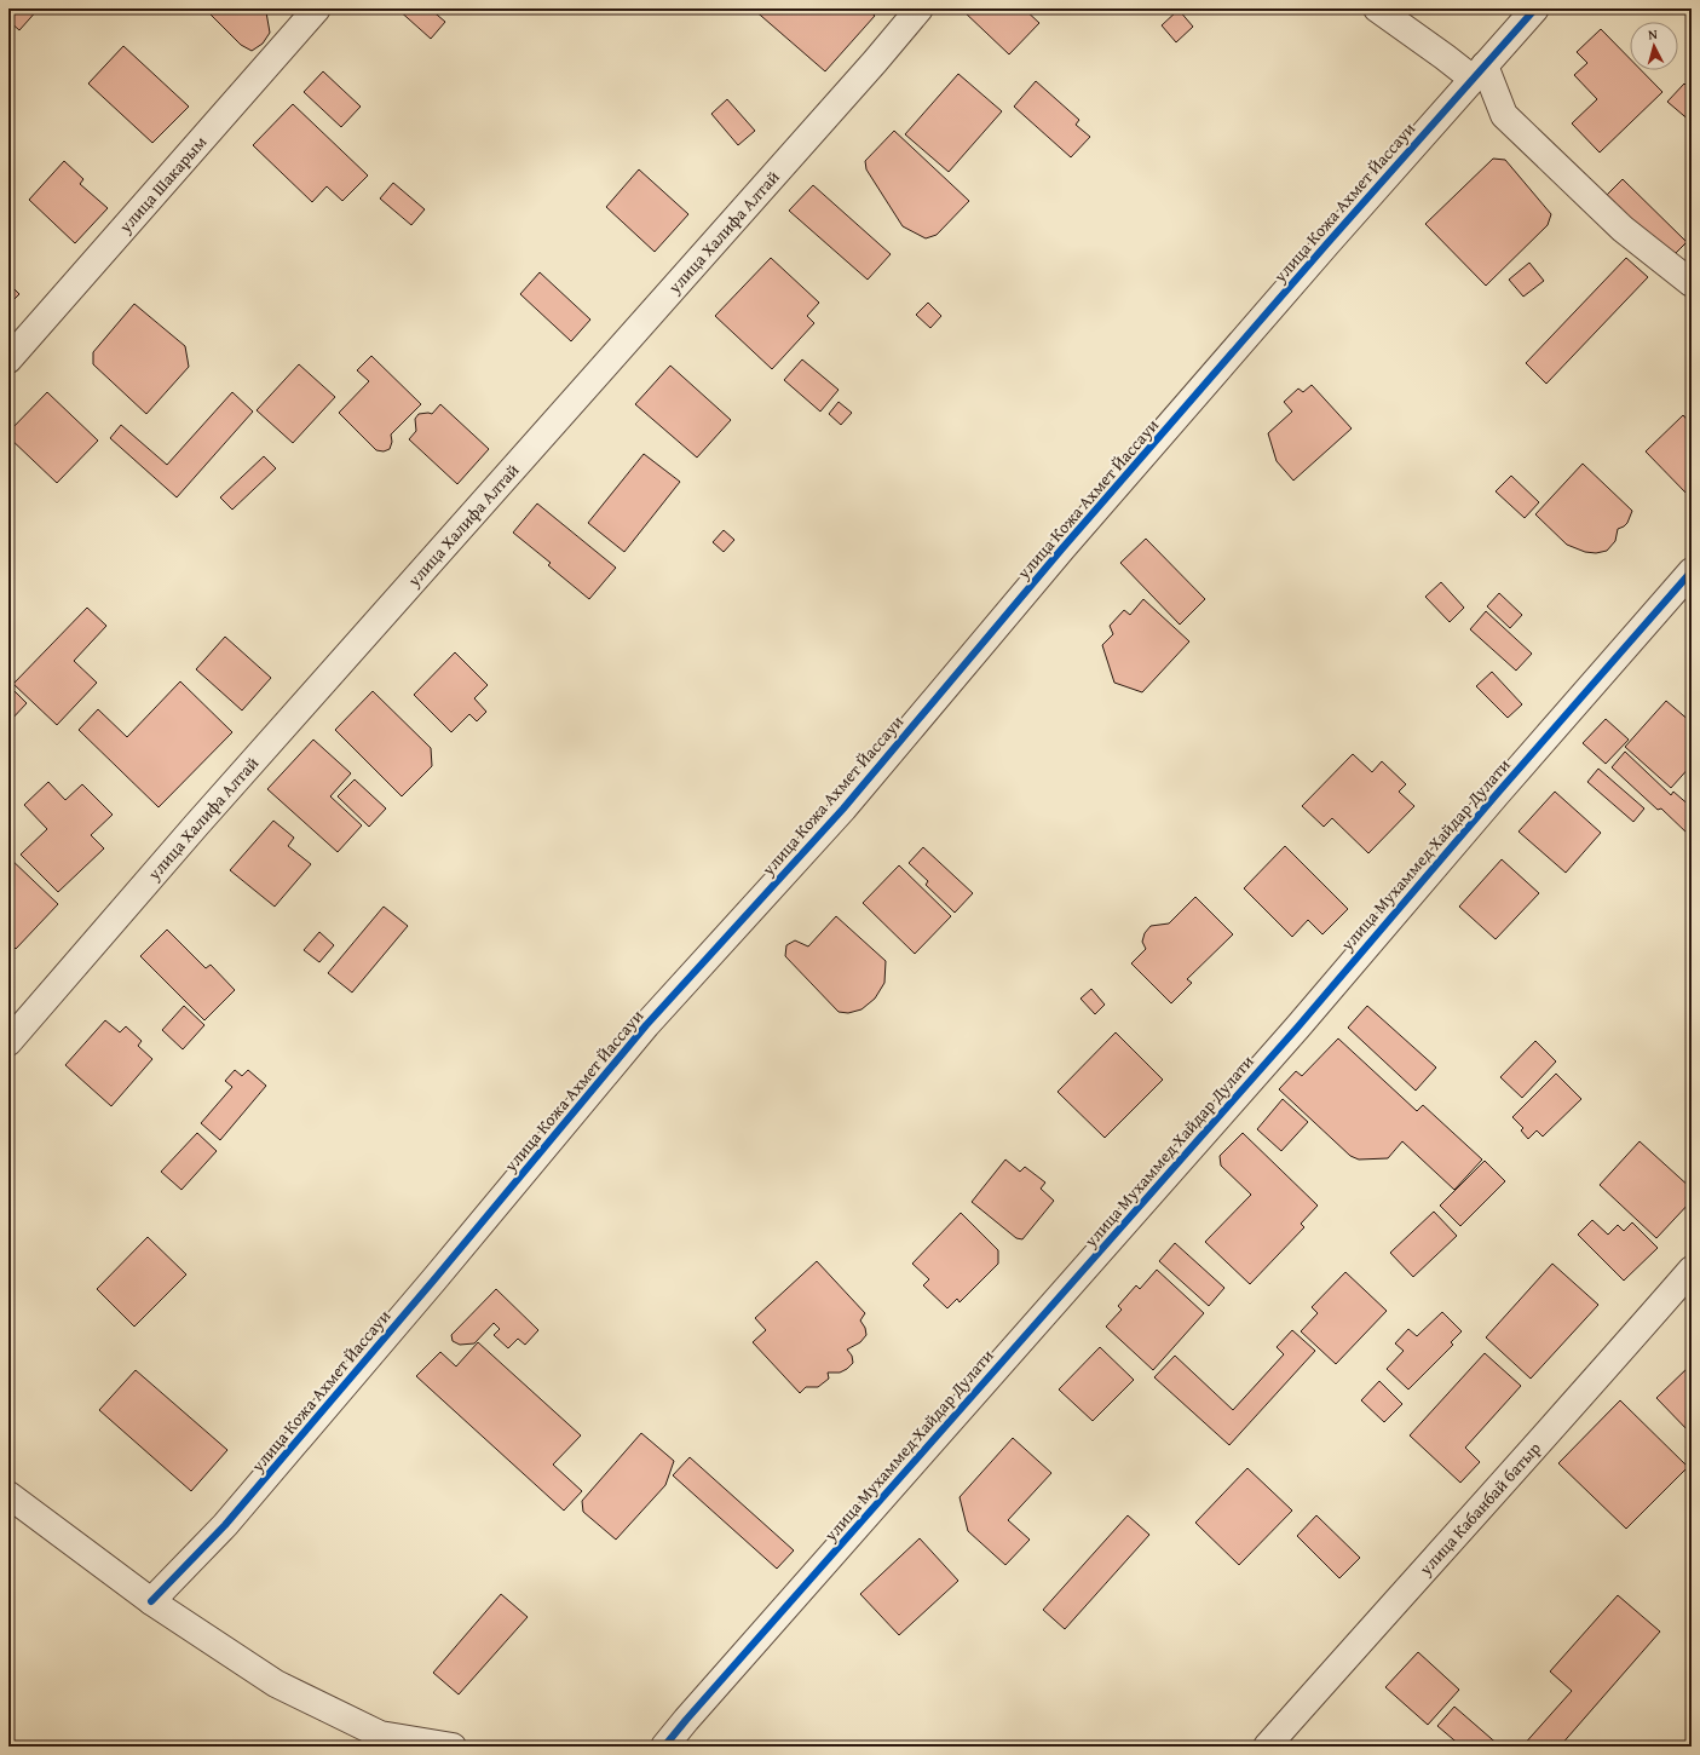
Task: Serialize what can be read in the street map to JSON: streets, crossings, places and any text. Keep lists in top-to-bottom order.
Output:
{
  "streets": {
    "street": [
      "улица Шакарым",
      "улица Кожа Ахмет Йассауи",
      "улица Халифа Алтай",
      "улица Мухаммед Хайдар Дулати",
      "улица Кабанбай батыр"
    ]
  },
  "north": "top"
}
